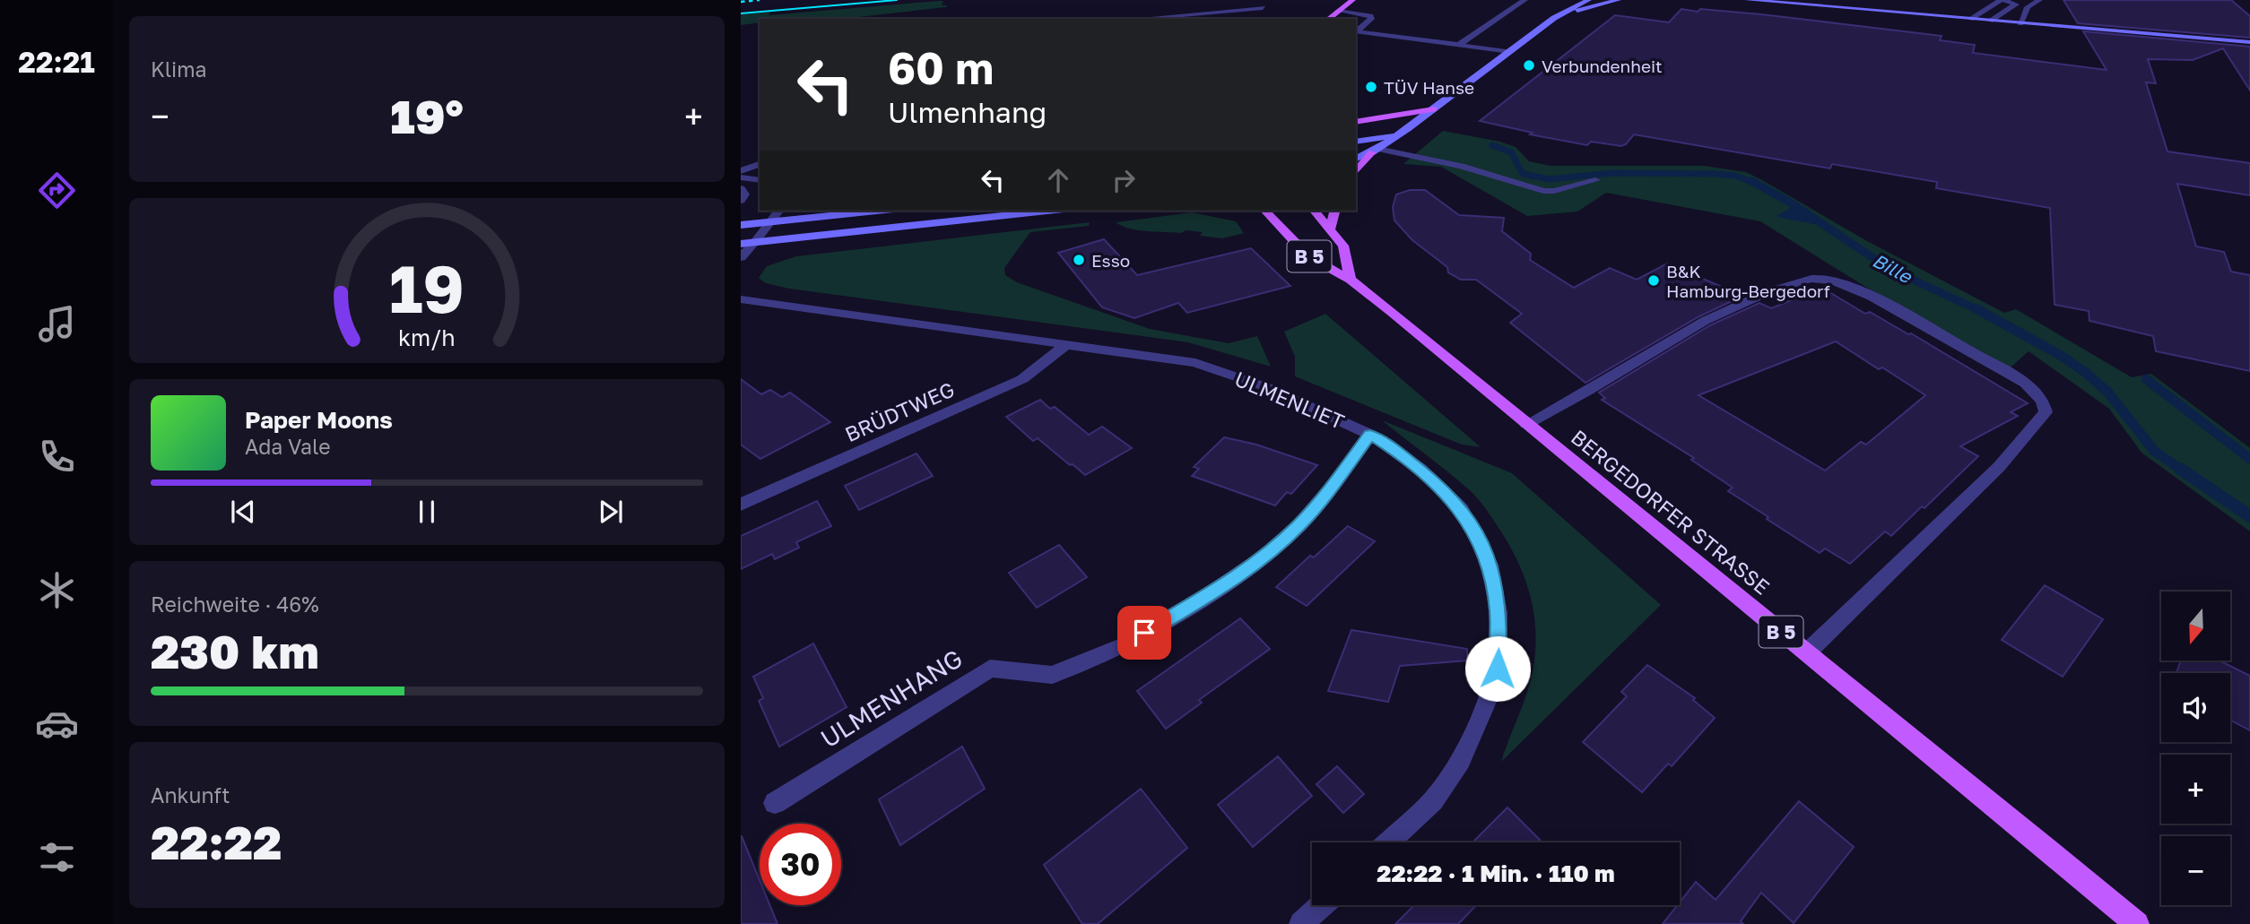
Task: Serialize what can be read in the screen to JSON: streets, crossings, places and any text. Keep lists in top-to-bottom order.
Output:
{
  "streets": {
    "main road": ["B 5", "BERGEDORFER STRASSE"],
    "street": ["ULMENLIET", "BRÜDTWEG", "ULMENHANG"]
  },
  "crossings": [
    ["B 5", "BERGEDORFER STRASSE"],
    ["ULMENLIET", "BRÜDTWEG"],
    ["ULMENLIET", "ULMENHANG"]
  ],
  "water": ["Bille"],
  "places": [
    "Verbundenheit",
    "TÜV Hanse",
    "Esso",
    "B&K Hamburg-Bergedorf"
  ],
  "north": "bottom",
  "page": {
    "tabs": "22:21",
    "tile": [
      "Klima",
      ["Reichweite · 46%", "230 km"],
      ["Ankunft", "22:22"]
    ],
    "turn": ["60 m", "Ulmenhang"],
    "heat": ["−", "19°", "+"],
    "song": ["Paper Moons", "Ada Vale"],
    "map_buttons": ["+", "−"],
    "limit": "30",
    "trip": "22:22 · 1 Min. · 110 m",
    "gauge": ["19", "km/h"]
  }
}
